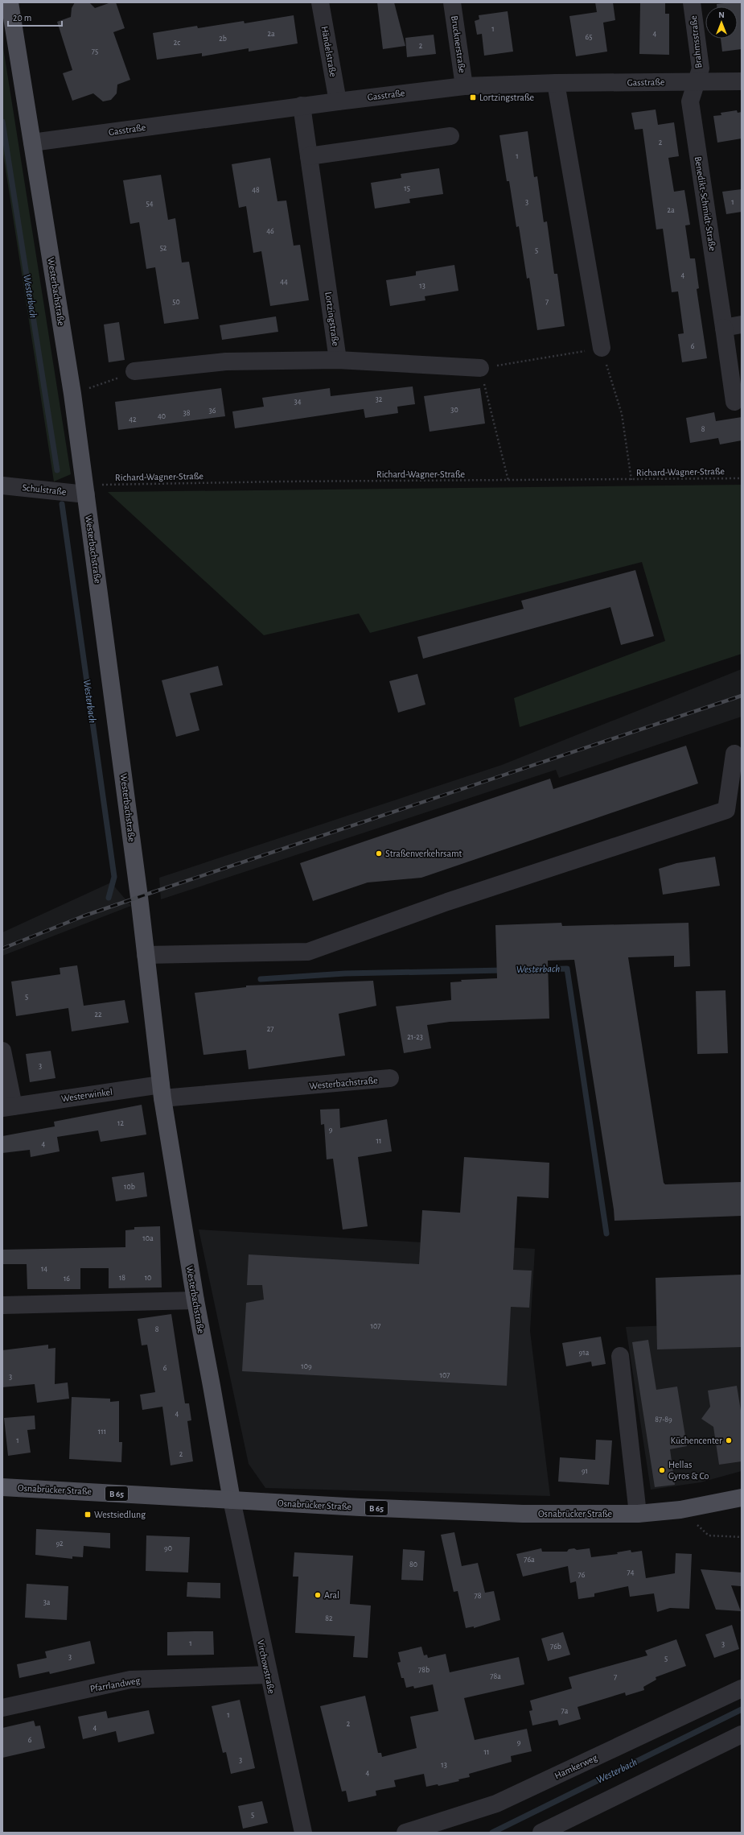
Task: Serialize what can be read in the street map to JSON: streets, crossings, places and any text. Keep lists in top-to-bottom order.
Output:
{
  "streets": {
    "main road": ["Westerbachstraße", "Osnabrücker Straße", "B 65"],
    "street": [
      "Brahmsstraße",
      "Brucknerstraße",
      "Händelstraße",
      "Gasstraße",
      "Benedikt-Schmidt-Straße",
      "Lortzingstraße",
      "Schulstraße",
      "Westerwinkel",
      "Virchowstraße",
      "Pfarrlandweg",
      "Hamkerweg"
    ],
    "path": ["Richard-Wagner-Straße"]
  },
  "crossings": [
    ["Brahmsstraße", "Gasstraße"],
    ["Brahmsstraße", "Benedikt-Schmidt-Straße"],
    ["Brucknerstraße", "Gasstraße"],
    ["Händelstraße", "Gasstraße"],
    ["Gasstraße", "Benedikt-Schmidt-Straße"],
    ["Gasstraße", "Westerbachstraße"],
    ["Gasstraße", "Lortzingstraße"],
    ["Westerbachstraße", "Richard-Wagner-Straße"],
    ["Westerbachstraße", "Schulstraße"],
    ["Westerbachstraße", "Westerwinkel"],
    ["Westerbachstraße", "Osnabrücker Straße"],
    ["Westerbachstraße", "Virchowstraße"],
    ["Richard-Wagner-Straße", "Schulstraße"],
    ["Osnabrücker Straße", "Virchowstraße"],
    ["Virchowstraße", "Pfarrlandweg"]
  ],
  "water": ["Westerbach"],
  "places": {
    "transit": ["Lortzingstraße", "Westsiedlung"],
    "other": [
      "Straßenverkehrsamt",
      "Küchencenter",
      "Hellas Gyros & Co",
      "Aral"
    ]
  },
  "house_numbers": [
    "1",
    "2a",
    "4",
    "65",
    "2b",
    "2c",
    "2",
    "75",
    "2",
    "1",
    "15",
    "48",
    "3",
    "1",
    "54",
    "2a",
    "46",
    "52",
    "5",
    "4",
    "44",
    "13",
    "50",
    "7",
    "6",
    "32",
    "34",
    "30",
    "36",
    "38",
    "40",
    "42",
    "8",
    "5",
    "22",
    "27",
    "21-23",
    "3",
    "12",
    "9",
    "11",
    "4",
    "10b",
    "10a",
    "14",
    "18",
    "10",
    "16",
    "107",
    "8",
    "91a",
    "109",
    "6",
    "107",
    "3",
    "4",
    "87-89",
    "111",
    "1",
    "2",
    "91",
    "92",
    "90",
    "76a",
    "80",
    "74",
    "76",
    "78",
    "3a",
    "82",
    "1",
    "3",
    "76b",
    "3",
    "5",
    "78b",
    "78a",
    "7",
    "7a",
    "1",
    "2",
    "4",
    "6",
    "9",
    "11",
    "3",
    "13",
    "4",
    "5"
  ],
  "scale_bar": "20 m",
  "north": "top"
}
